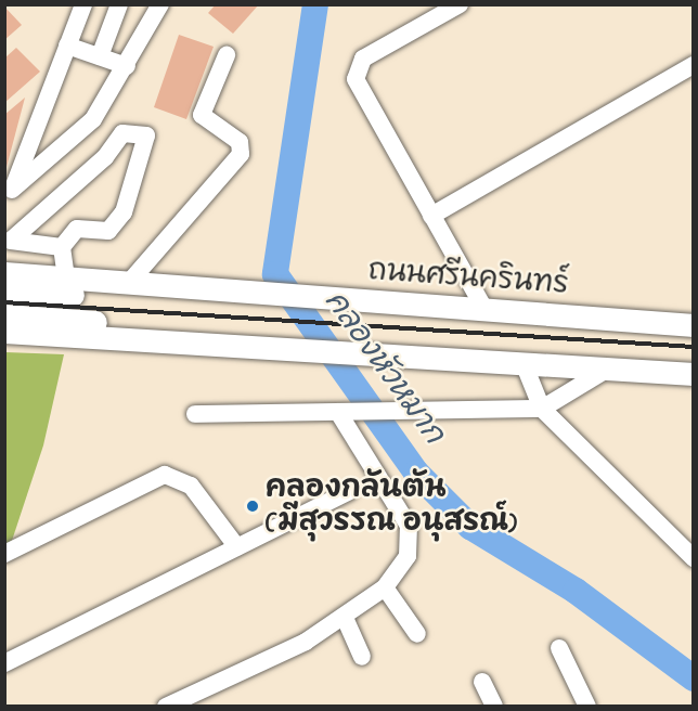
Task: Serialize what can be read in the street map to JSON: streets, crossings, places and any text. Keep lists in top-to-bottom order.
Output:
{
  "streets": {
    "main road": ["ถนนศรีนครินทร์"]
  },
  "water": ["คลองหัวหมาก"],
  "places": ["คลองกลันตัน (มีสุวรรณ อนุสรณ์)"]
}
